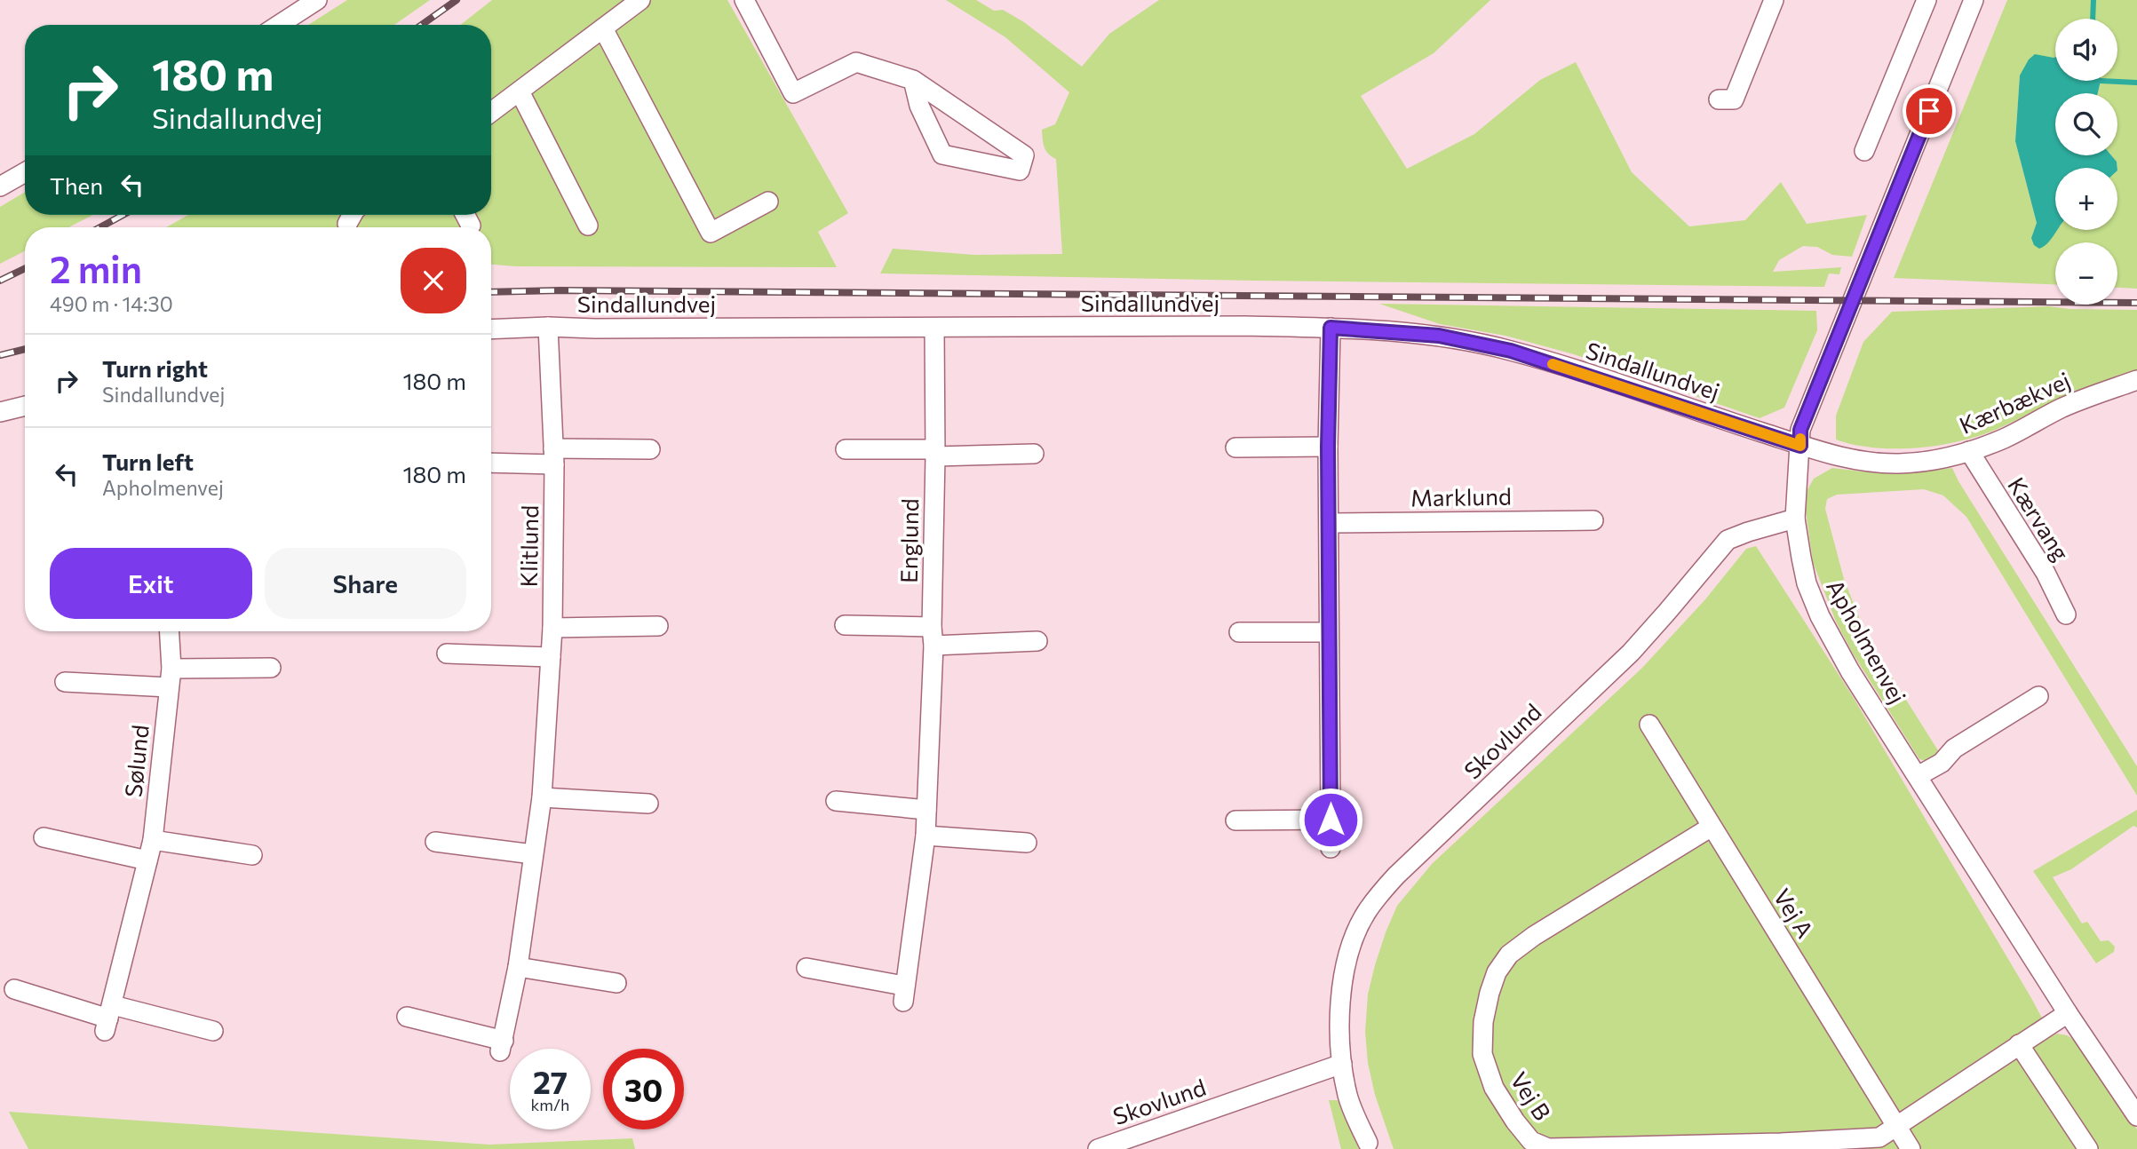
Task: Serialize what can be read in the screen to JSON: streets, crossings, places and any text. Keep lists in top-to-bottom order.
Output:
{
  "streets": {
    "street": [
      "Sindallundvej",
      "Kærbækvej",
      "Marklund",
      "Kærvang",
      "Englund",
      "Klitlund",
      "Apholmenvej",
      "Skovlund",
      "Sølund",
      "Vej A",
      "Vej B"
    ]
  },
  "crossings": [
    ["Sindallundvej", "Kærbækvej"],
    ["Sindallundvej", "Englund"],
    ["Sindallundvej", "Klitlund"],
    ["Sindallundvej", "Apholmenvej"],
    ["Kærbækvej", "Kærvang"],
    ["Kærbækvej", "Apholmenvej"],
    ["Apholmenvej", "Skovlund"],
    ["Apholmenvej", "Vej B"],
    ["Vej A", "Vej B"]
  ],
  "page": {
    "map_buttons": ["+", "−"],
    "turn": ["180 m", "Sindallundvej"],
    "then": "Then",
    "heading": ["2 min", "490 m · 14:30"],
    "list": [
      {
        "name": "Turn right",
        "note": "Sindallundvej",
        "value": "180 m"
      },
      {
        "name": "Turn left",
        "note": "Apholmenvej",
        "value": "180 m"
      }
    ],
    "buttons": ["Exit", "Share"],
    "speed": "27 km/h",
    "limit": "30"
  }
}
